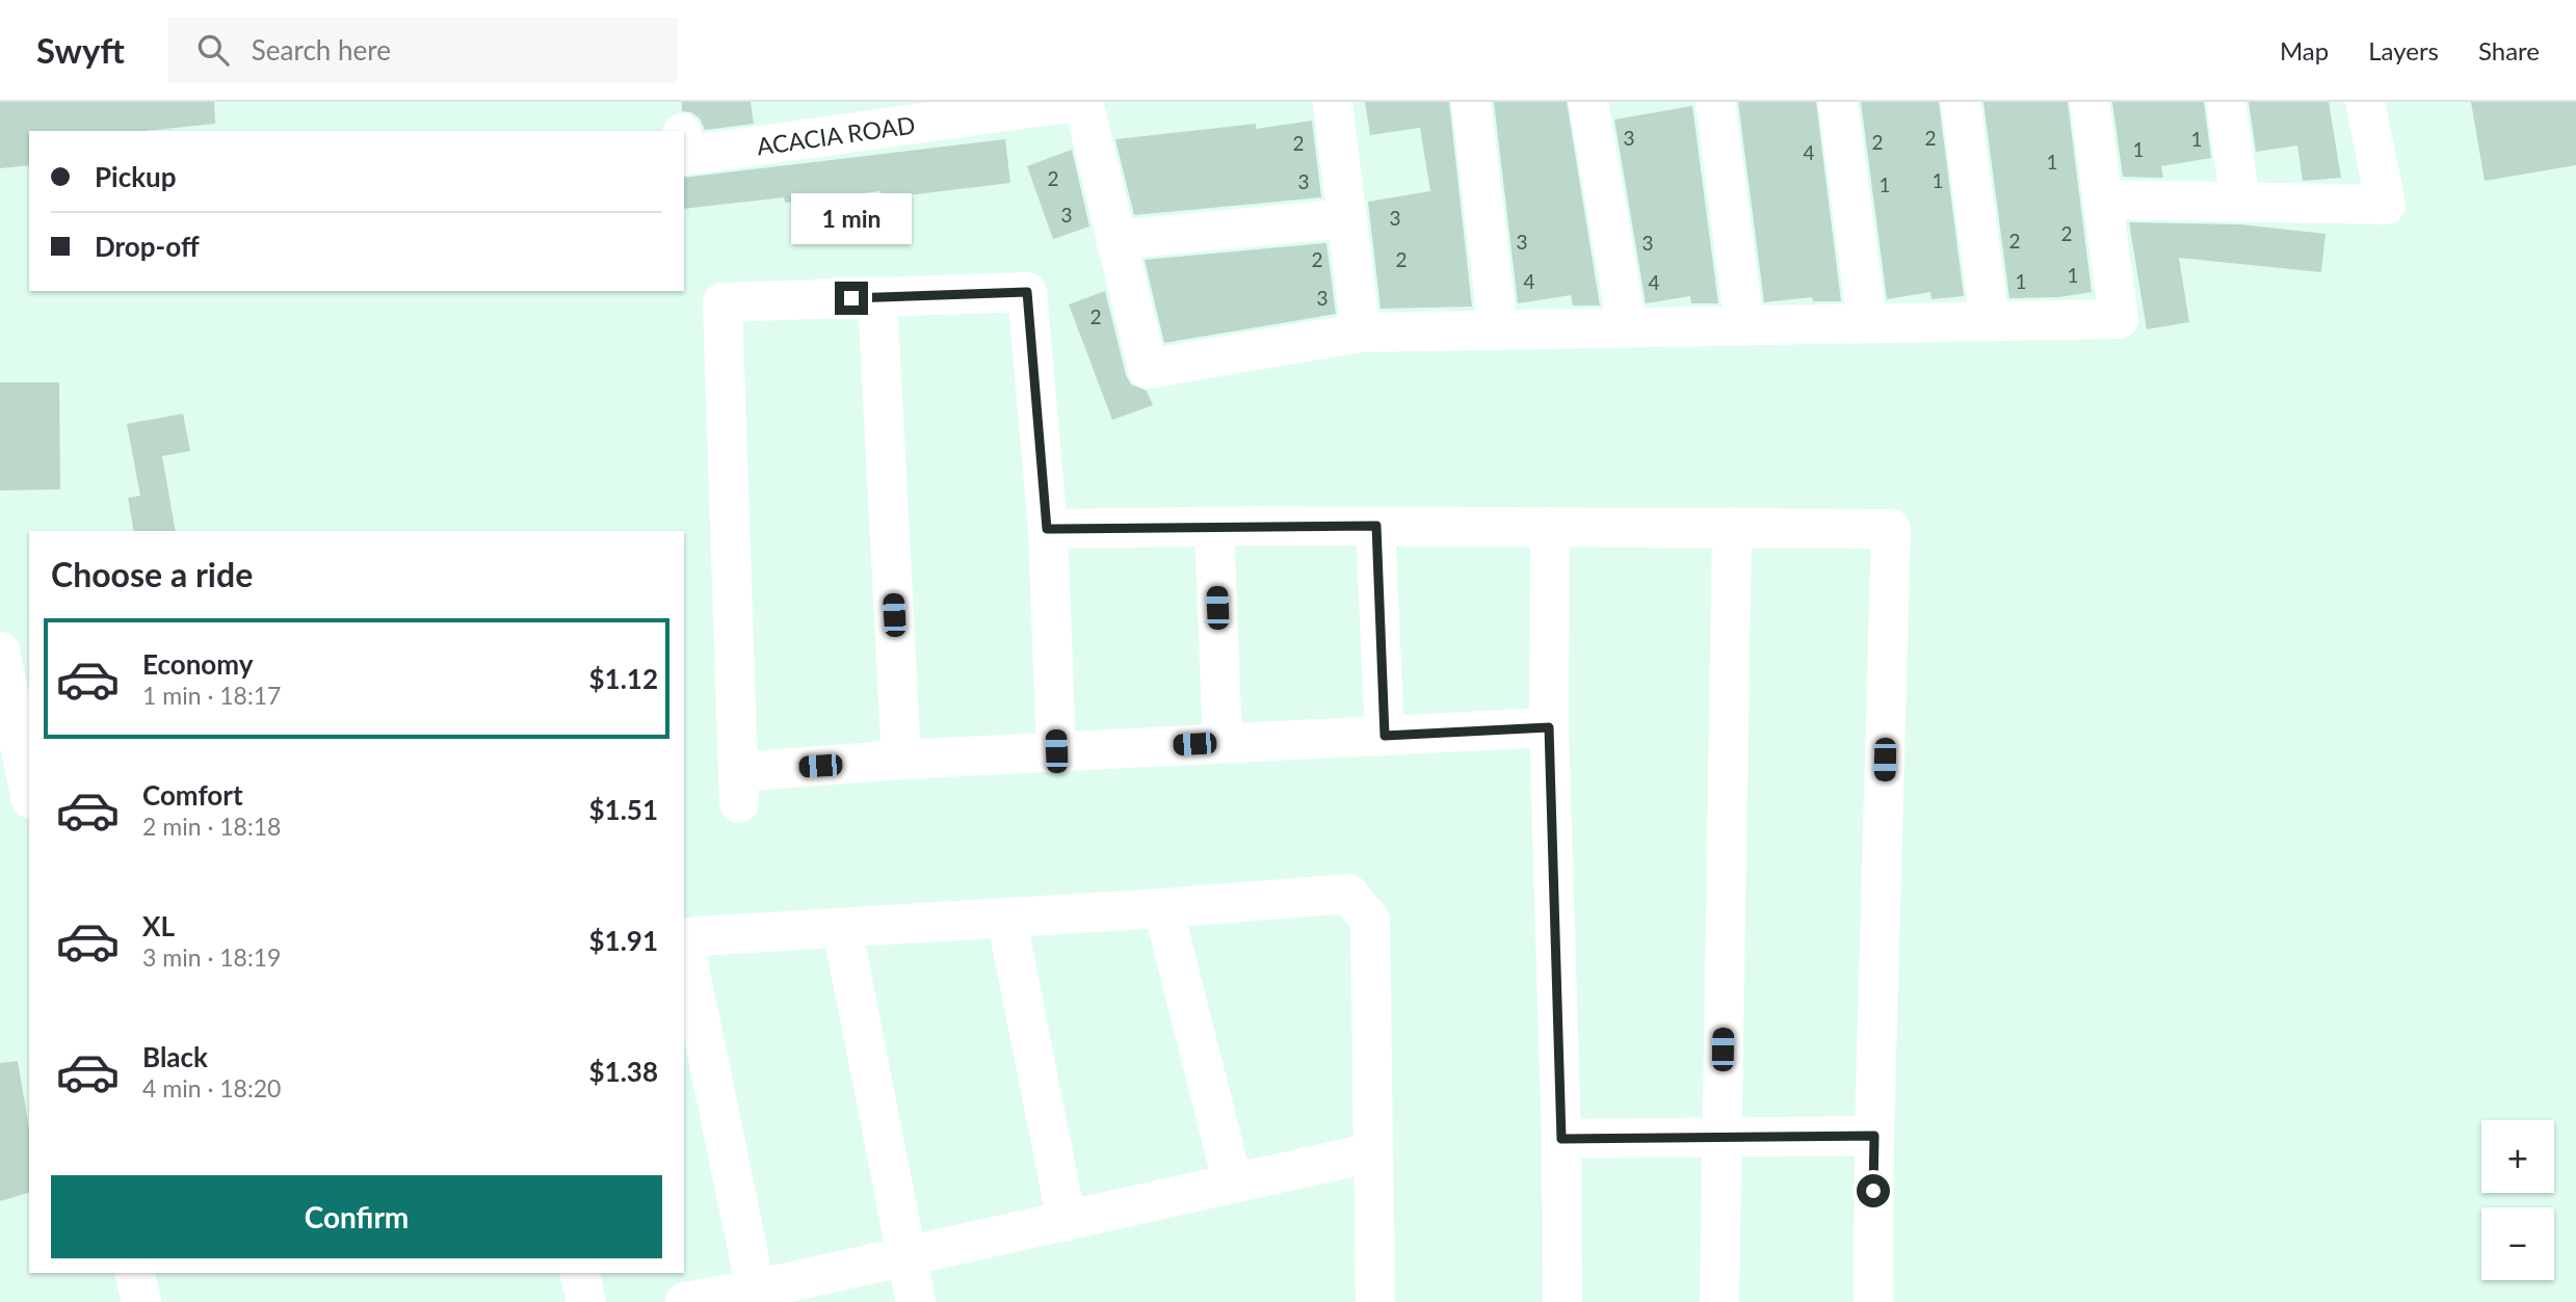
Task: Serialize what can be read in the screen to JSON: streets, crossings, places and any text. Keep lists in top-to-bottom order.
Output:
{
  "streets": {
    "street": ["ACACIA ROAD"]
  },
  "house_numbers": [
    "3",
    "2",
    "1",
    "2",
    "2",
    "1",
    "4",
    "1",
    "2",
    "1",
    "3",
    "1",
    "3",
    "3",
    "2",
    "2",
    "3",
    "3",
    "2",
    "2",
    "1",
    "4",
    "1",
    "4",
    "3",
    "2"
  ],
  "page": {
    "header": "Swyft",
    "search": "Search here",
    "nav": ["Map", "Layers", "Share"],
    "banner": ["Pickup", "Drop-off"],
    "bubble": "1 min",
    "heading": "Choose a ride",
    "list": [
      {
        "name": "Economy",
        "note": "1 min · 18:17",
        "value": "$1.12"
      },
      {
        "name": "Comfort",
        "note": "2 min · 18:18",
        "value": "$1.51"
      },
      {
        "name": "XL",
        "note": "3 min · 18:19",
        "value": "$1.91"
      },
      {
        "name": "Black",
        "note": "4 min · 18:20",
        "value": "$1.38"
      }
    ],
    "map_buttons": ["+", "−"],
    "buttons": "Confirm"
  }
}
